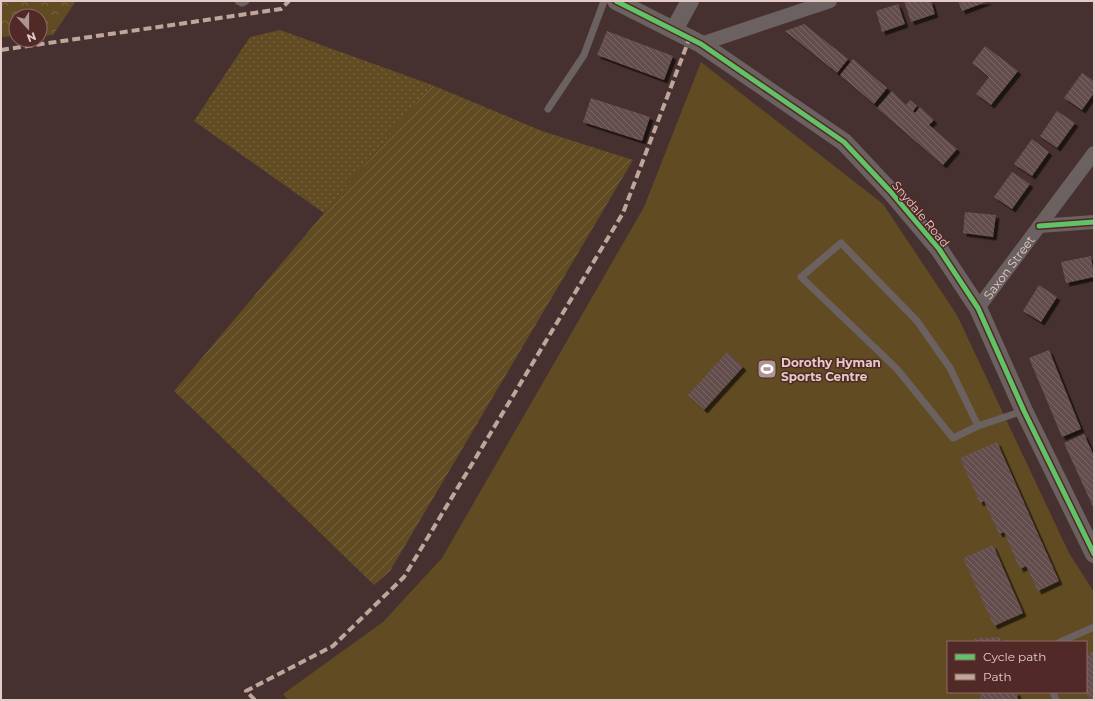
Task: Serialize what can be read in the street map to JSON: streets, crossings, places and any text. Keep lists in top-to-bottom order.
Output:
{
  "streets": {
    "street": ["Snydale Road", "Saxon Street"]
  },
  "crossings": [
    ["Snydale Road", "Saxon Street"]
  ],
  "places": {
    "sports": ["Dorothy Hyman Sports Centre"]
  },
  "legend": ["Cycle path", "Path"],
  "north": "bottom"
}
